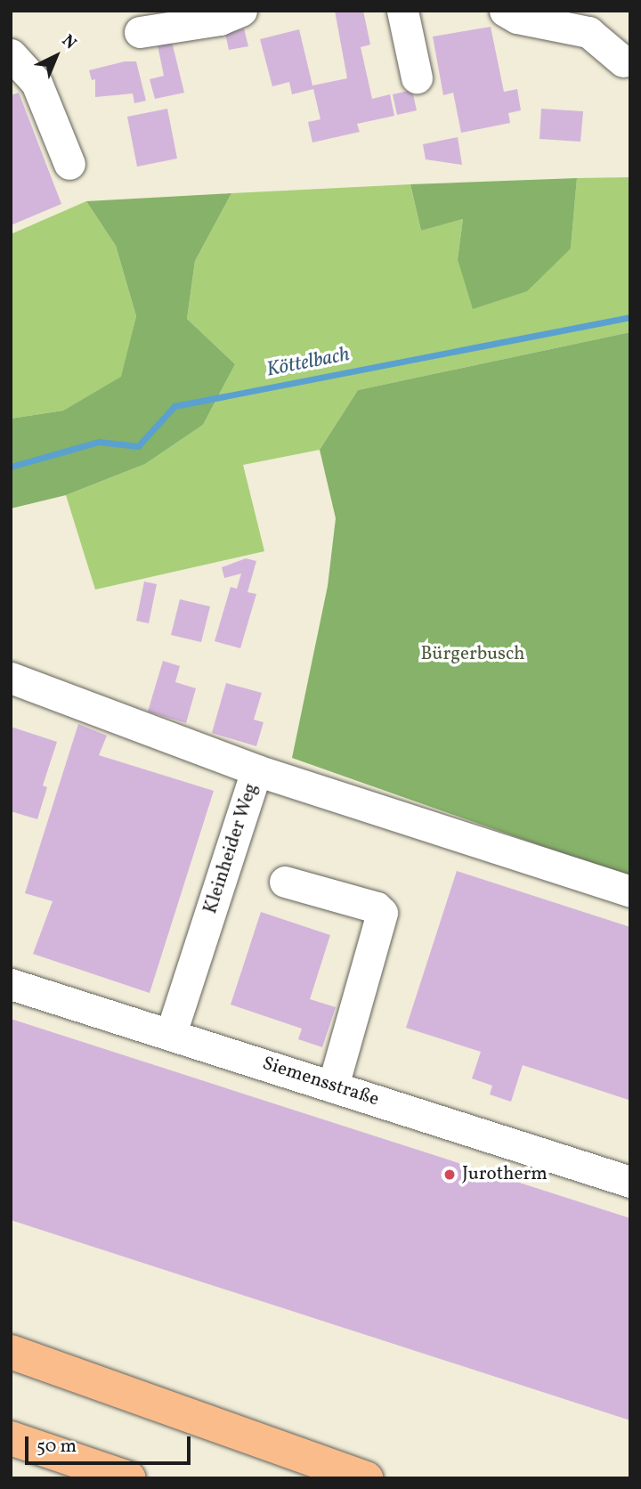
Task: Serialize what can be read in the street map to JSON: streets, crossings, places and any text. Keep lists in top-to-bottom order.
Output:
{
  "streets": {
    "street": ["Kleinheider Weg", "Siemensstraße"]
  },
  "crossings": [
    ["Kleinheider Weg", "Siemensstraße"]
  ],
  "water": ["Köttelbach"],
  "parks": ["Bürgerbusch"],
  "places": ["Jurotherm"],
  "scale_bar": "50 m",
  "north": "top right"
}
